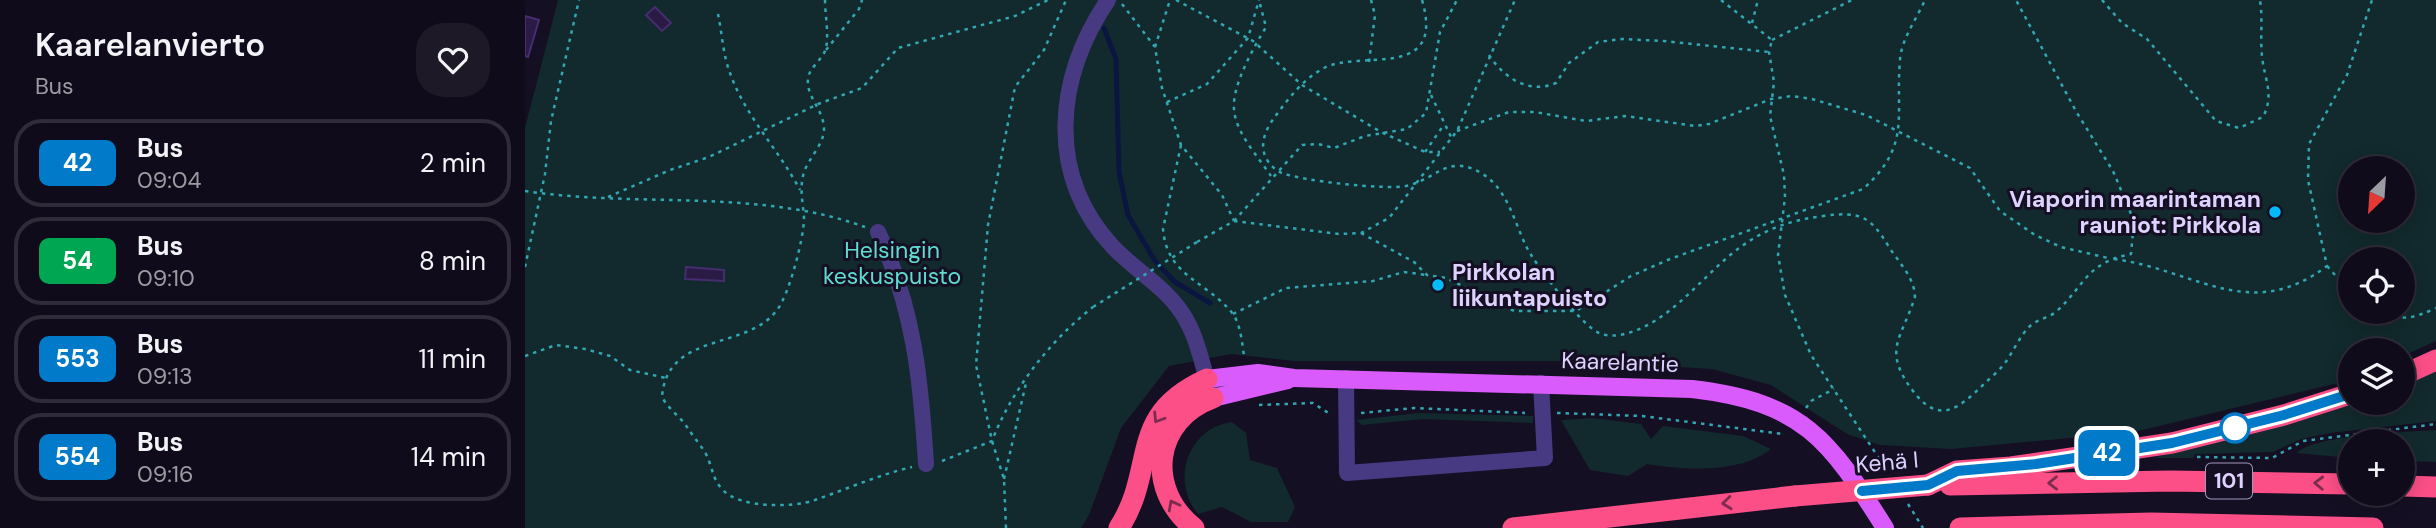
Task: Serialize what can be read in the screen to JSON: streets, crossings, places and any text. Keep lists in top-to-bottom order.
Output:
{
  "streets": {
    "highway": ["Kehä I", "101"],
    "main road": ["Kaarelantie"]
  },
  "parks": ["Helsingin keskuspuisto"],
  "places": ["Viaporin maarintaman rauniot: Pirkkola", "Pirkkolan liikuntapuisto"],
  "lines": ["bus line 42"],
  "north": "bottom left",
  "page": {
    "heading": ["Kaarelanvierto", "Bus"],
    "on_map": "42",
    "list": [
      {
        "mark": "42",
        "name": "Bus",
        "note": "09:04",
        "value": "2 min"
      },
      {
        "mark": "54",
        "name": "Bus",
        "note": "09:10",
        "value": "8 min"
      },
      {
        "mark": "553",
        "name": "Bus",
        "note": "09:13",
        "value": "11 min"
      },
      {
        "mark": "554",
        "name": "Bus",
        "note": "09:16",
        "value": "14 min"
      }
    ],
    "map_buttons": "+"
  }
}
